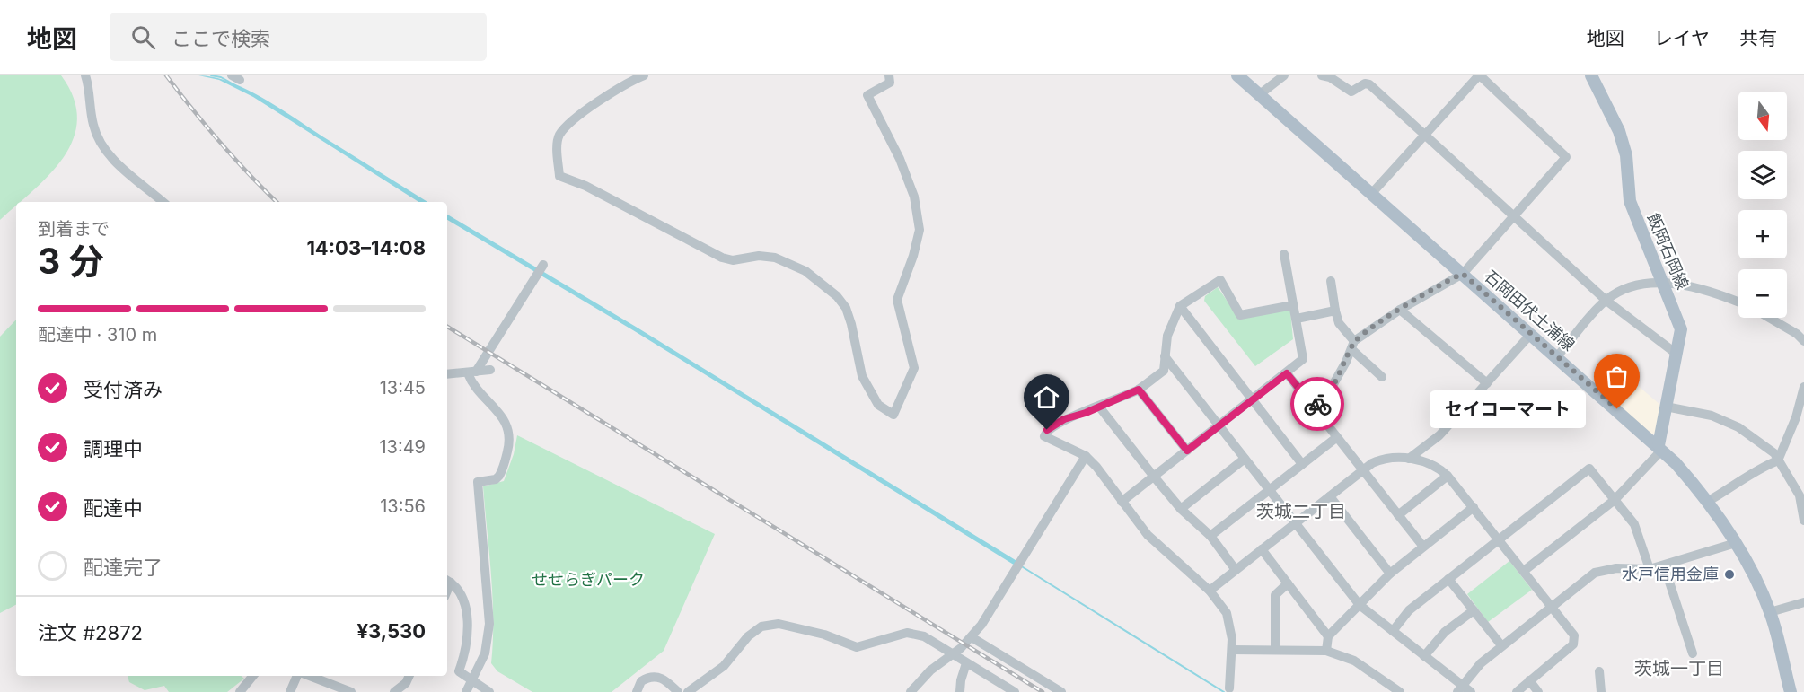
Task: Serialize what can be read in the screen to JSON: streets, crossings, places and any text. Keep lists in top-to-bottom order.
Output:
{
  "streets": {
    "main road": ["飯岡石岡線", "石岡田伏土浦線"]
  },
  "crossings": [
    ["飯岡石岡線", "石岡田伏土浦線"]
  ],
  "districts": ["茨城二丁目", "茨城一丁目"],
  "parks": ["せせらぎパーク"],
  "places": ["セイコーマート", "水戸信用金庫"],
  "north": "bottom",
  "page": {
    "header": "地図",
    "search": "ここで検索",
    "nav": ["地図", "レイヤ", "共有"],
    "map_buttons": ["+", "−"],
    "heading": ["3 分", "到着まで", "14:03–14:08"],
    "panel": ["注文 #2872", "¥3,530"],
    "bar": "配達中 · 310 m",
    "list": [
      ["受付済み", "13:45"],
      ["調理中", "13:49"],
      ["配達中", "13:56"],
      "配達完了"
    ],
    "bubble": "セイコーマート"
  }
}
